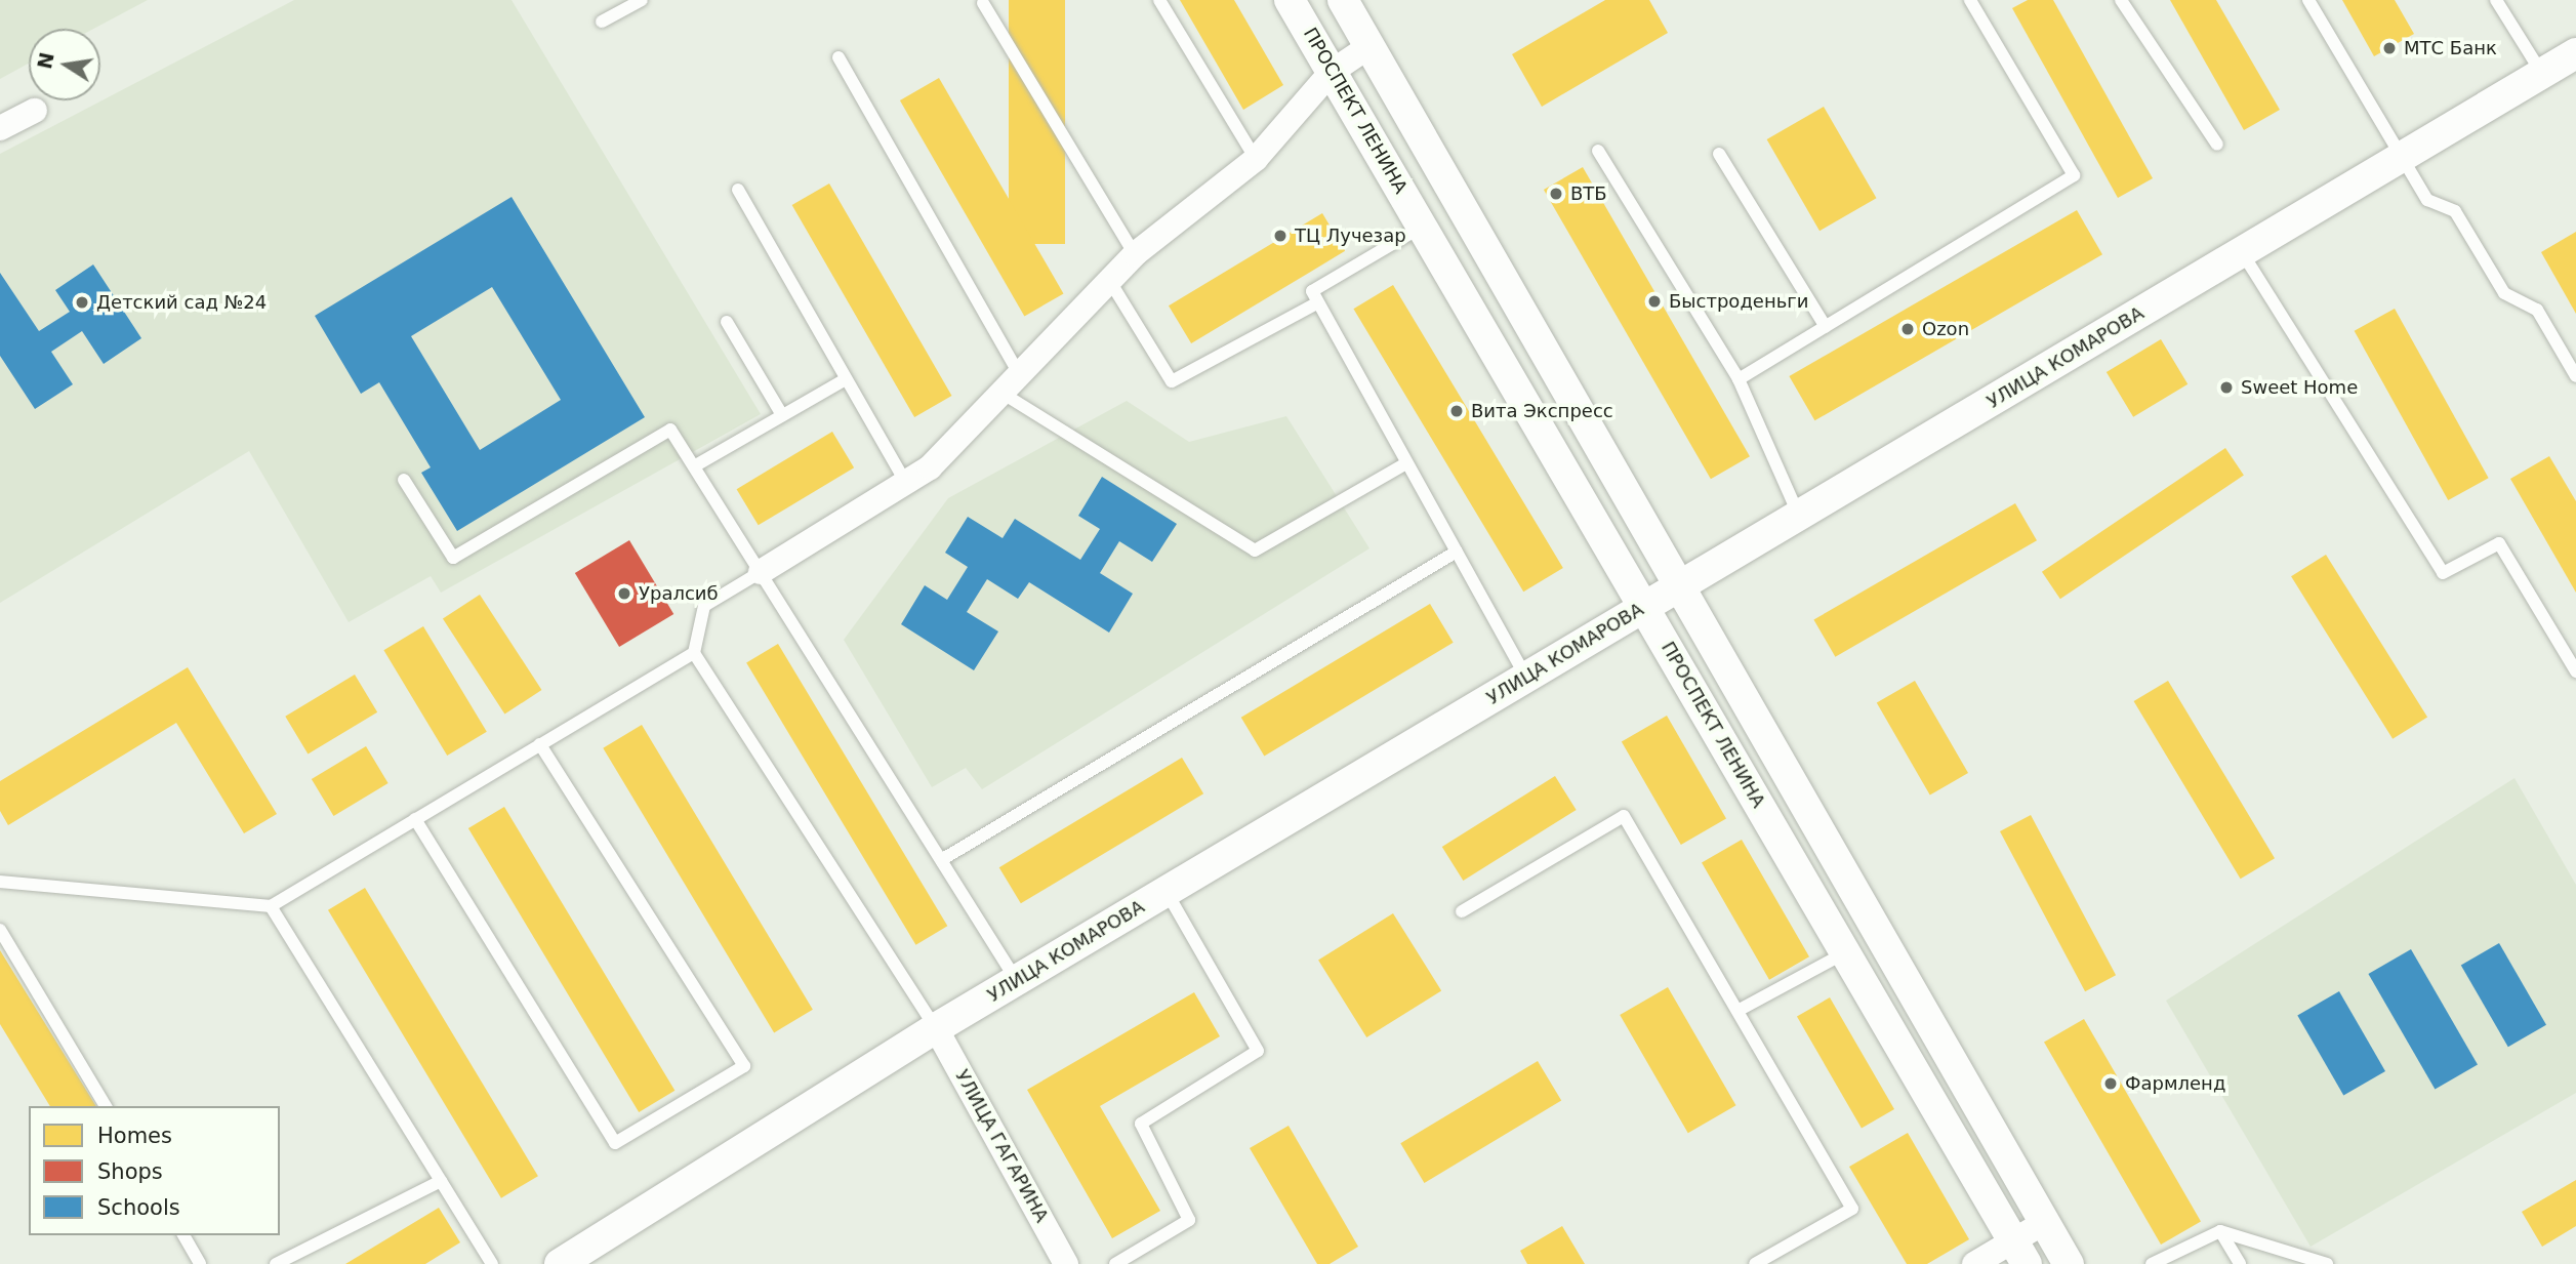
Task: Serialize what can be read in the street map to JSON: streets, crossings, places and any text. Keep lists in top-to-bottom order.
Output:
{
  "streets": {
    "street": ["ПРОСПЕКТ ЛЕНИНА", "УЛИЦА КОМАРОВА", "УЛИЦА ГАГАРИНА"]
  },
  "crossings": [
    ["ПРОСПЕКТ ЛЕНИНА", "УЛИЦА КОМАРОВА"],
    ["УЛИЦА КОМАРОВА", "УЛИЦА ГАГАРИНА"]
  ],
  "places": [
    "МТС Банк",
    "ВТБ",
    "ТЦ Лучезар",
    "Быстроденьги",
    "Детский сад №24",
    "Ozon",
    "Sweet Home",
    "Вита Экспресс",
    "Уралсиб",
    "Фармленд"
  ],
  "legend": ["Homes", "Shops", "Schools"],
  "north": "left"
}
